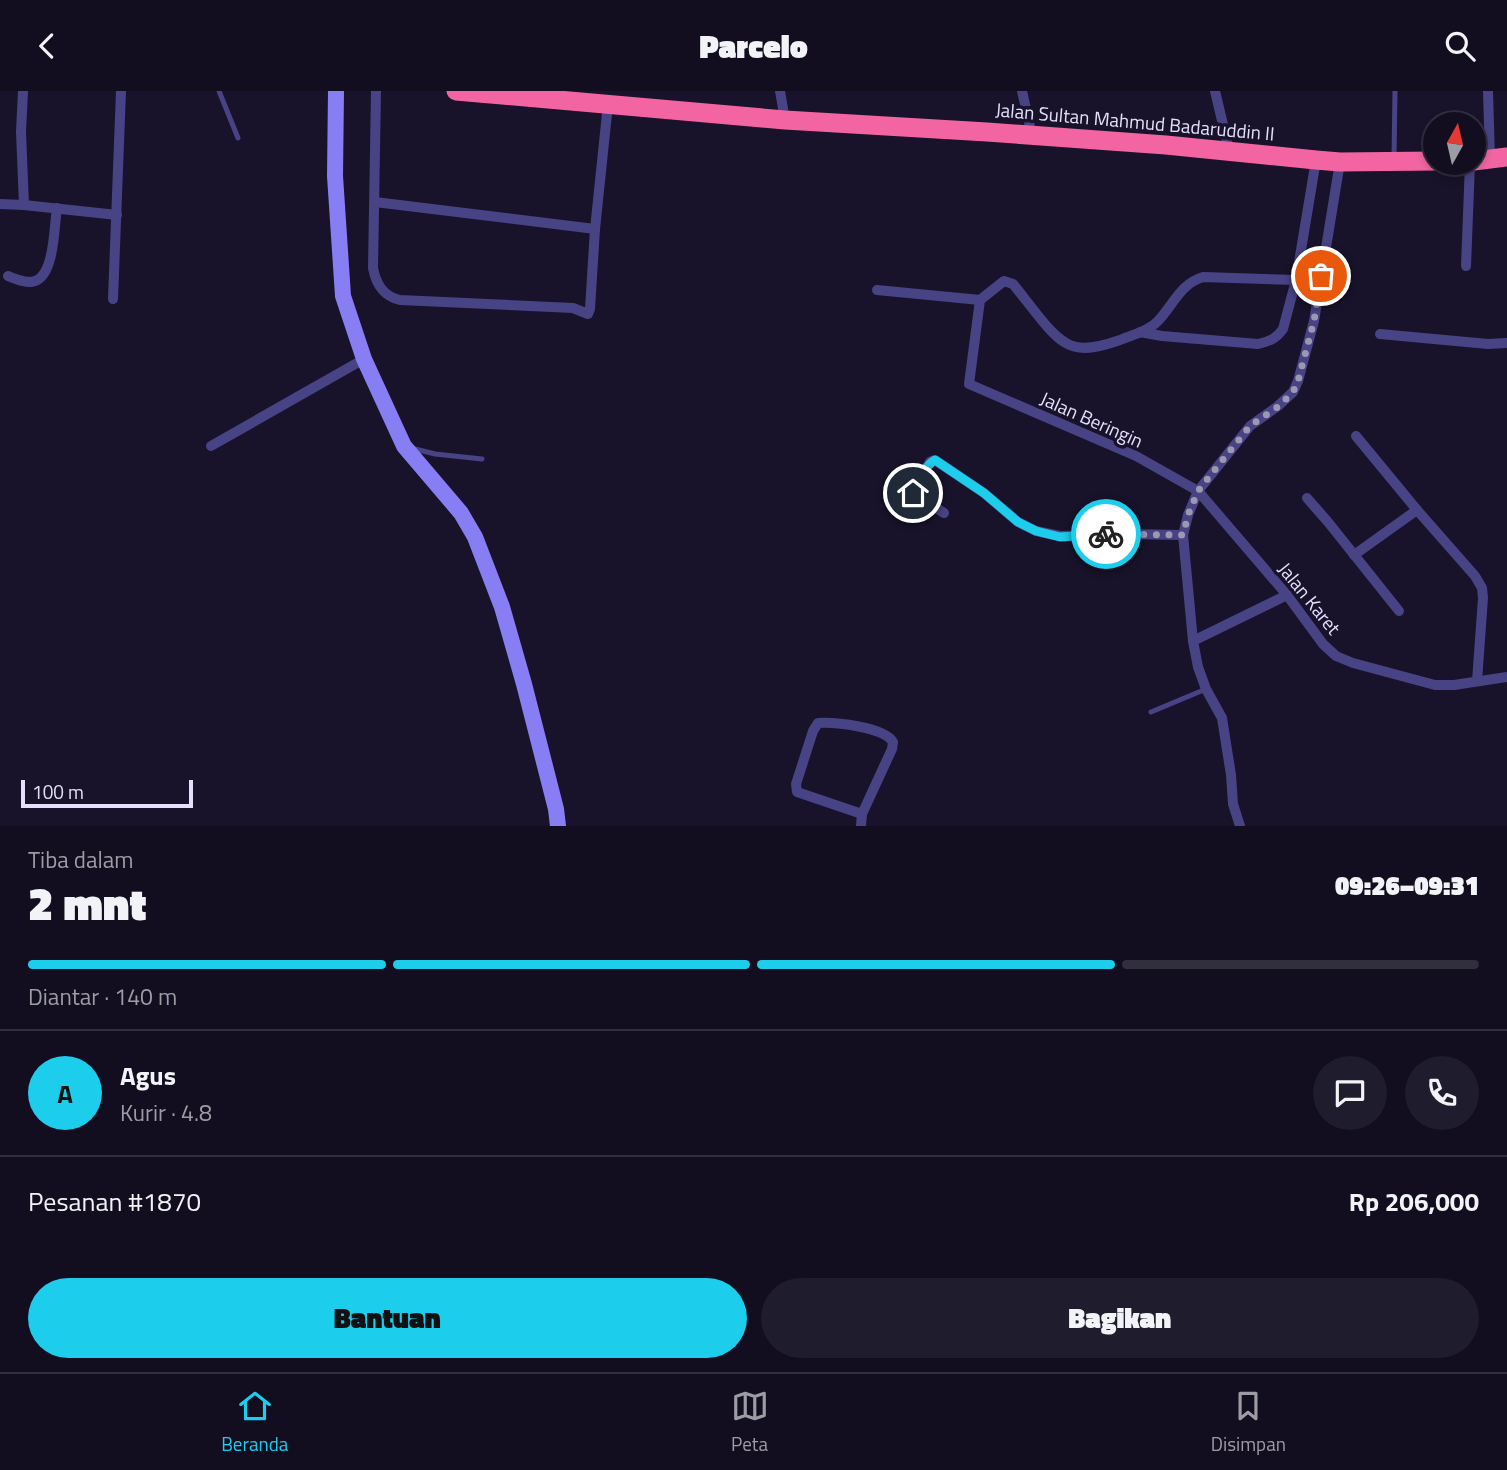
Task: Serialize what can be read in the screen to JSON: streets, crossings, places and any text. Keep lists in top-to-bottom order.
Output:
{
  "streets": {
    "highway": ["Jalan Sultan Mahmud Badaruddin II"],
    "street": ["Jalan Beringin", "Jalan Karet"]
  },
  "crossings": [
    ["Jalan Beringin", "Jalan Karet"]
  ],
  "scale_bar": "100 m",
  "north": "top",
  "page": {
    "header": "Parcelo",
    "scale": "100 m",
    "heading": ["2 mnt", "Tiba dalam", "09:26–09:31"],
    "panel": [
      "Agus",
      "Kurir · 4.8",
      "Pesanan #1870",
      "Rp 206,000"
    ],
    "bar": "Diantar · 140 m",
    "round": "A",
    "buttons": ["Bantuan", "Bagikan"],
    "tabs": ["Beranda", "Peta", "Disimpan"]
  }
}
